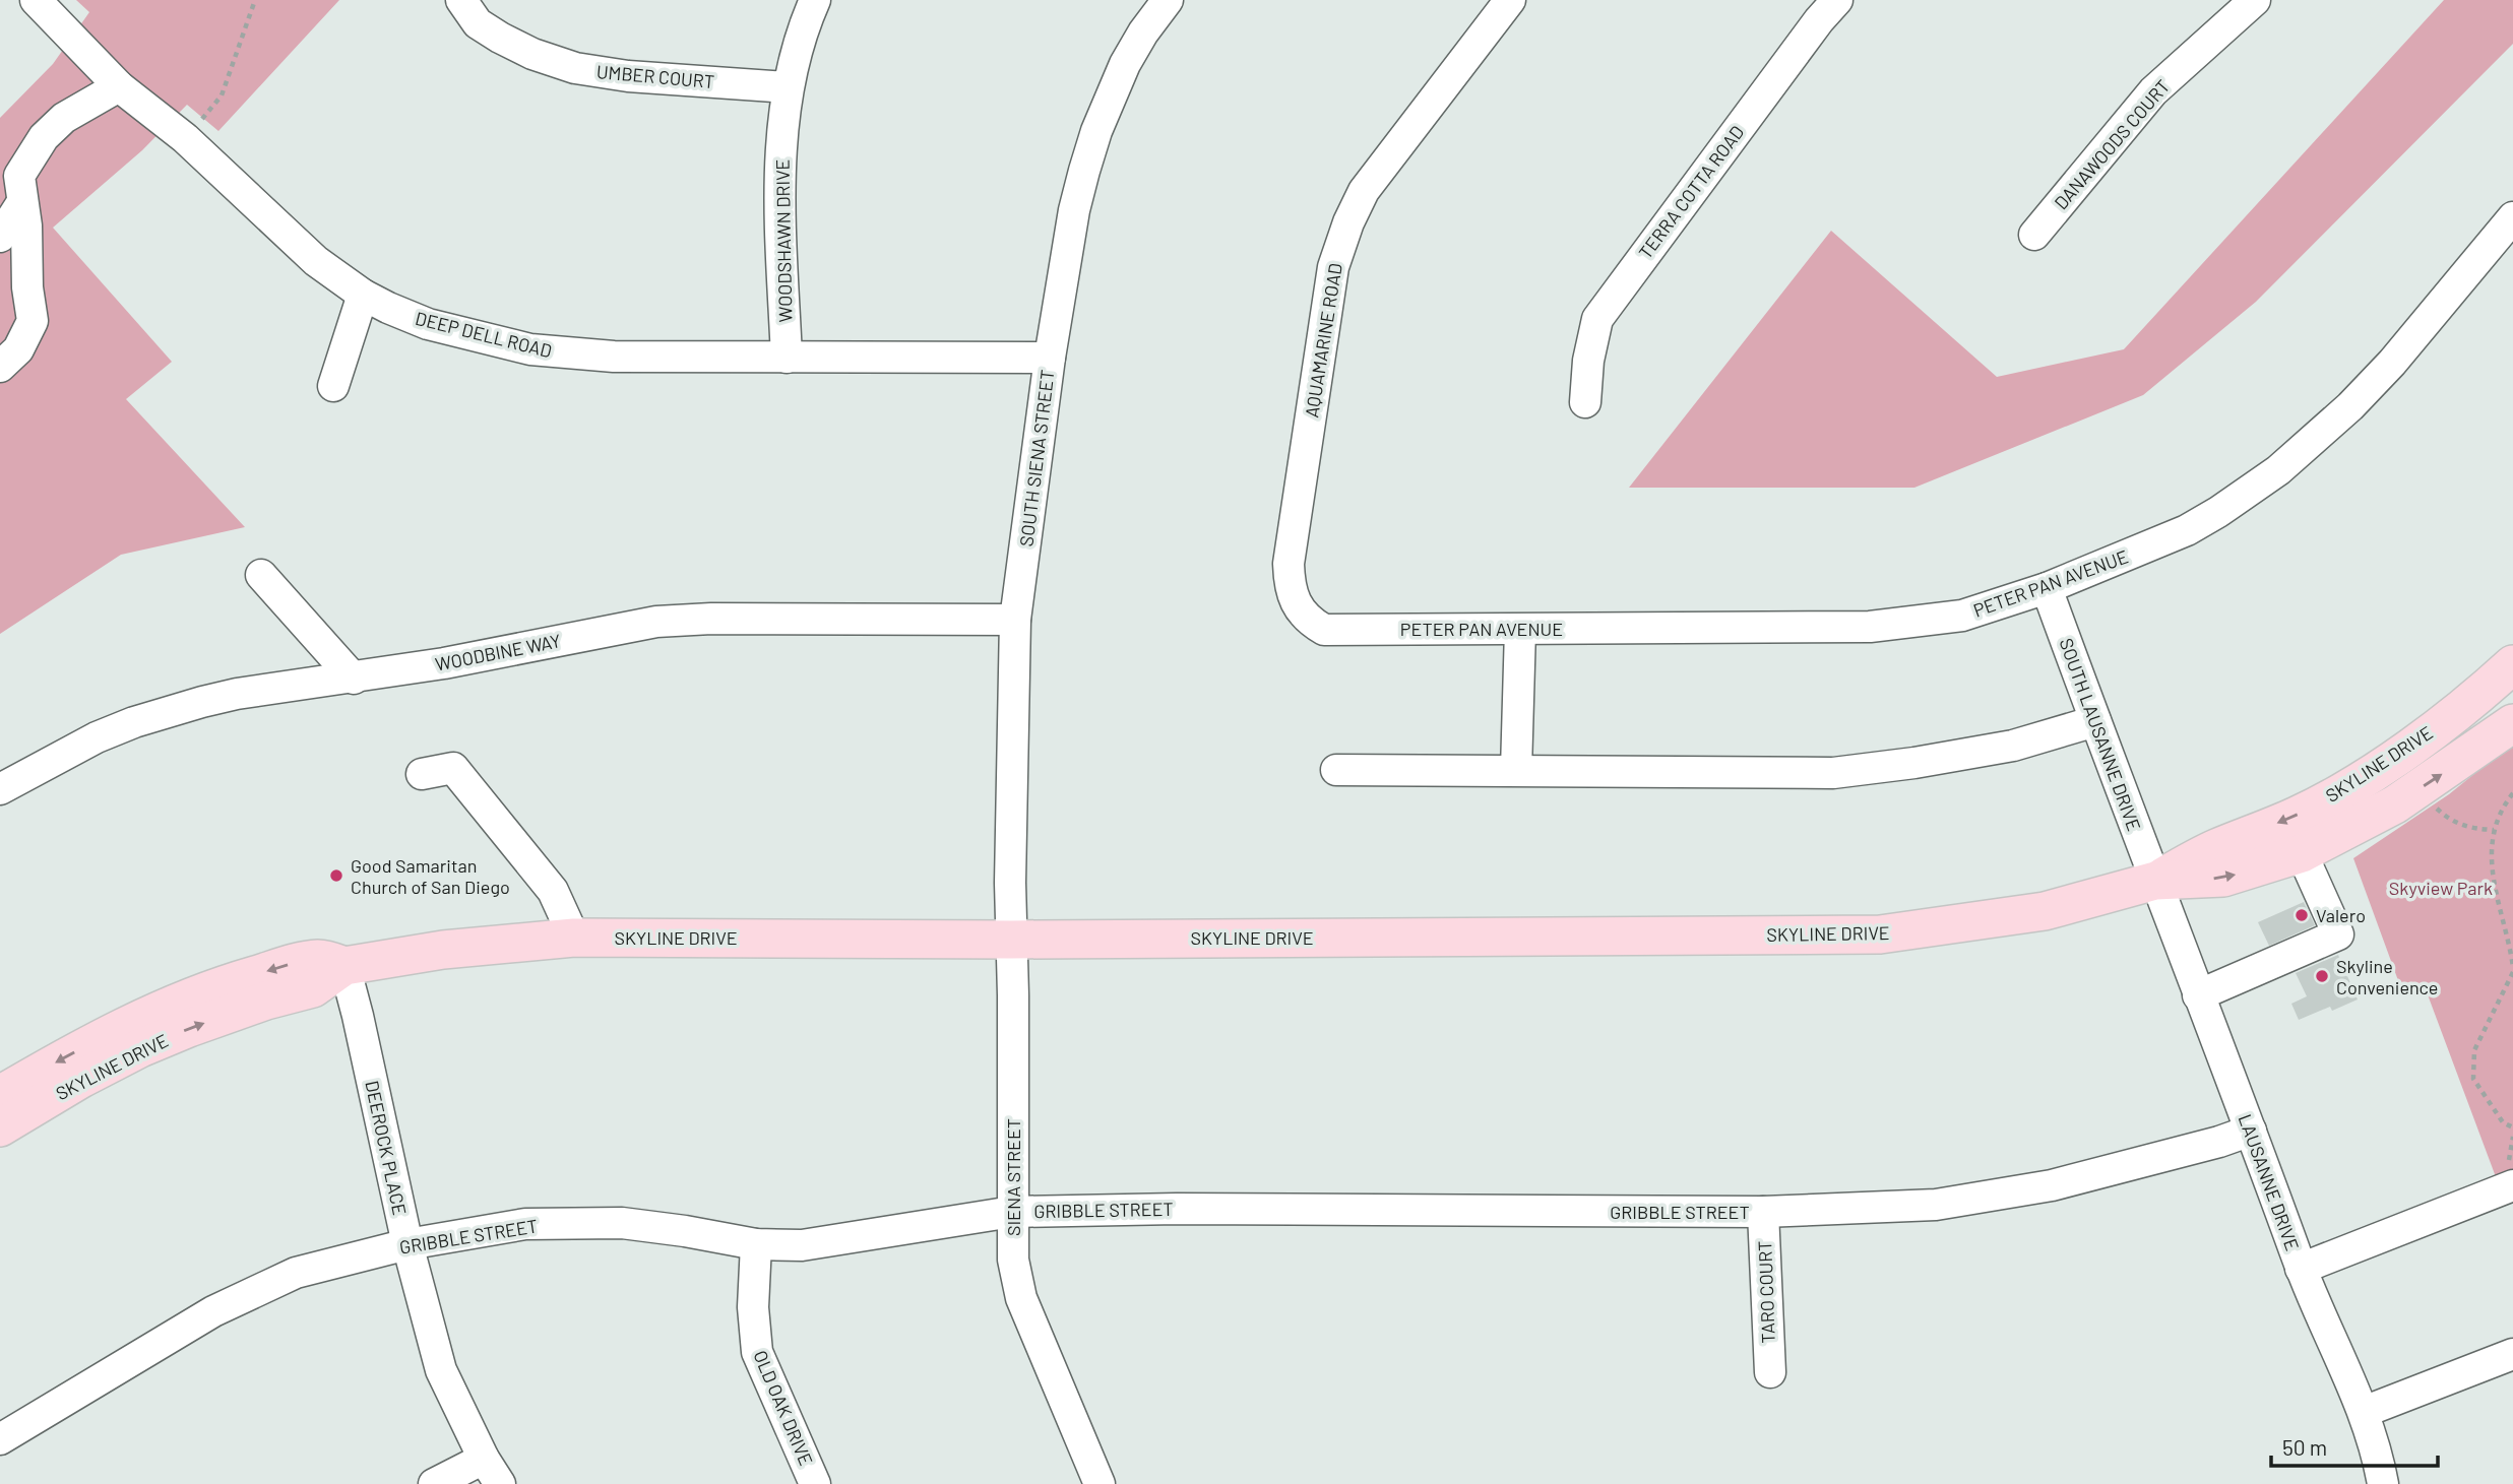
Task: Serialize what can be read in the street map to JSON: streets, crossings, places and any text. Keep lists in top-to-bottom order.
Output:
{
  "streets": {
    "main road": ["SKYLINE DRIVE"],
    "street": [
      "UMBER COURT",
      "DANAWOODS COURT",
      "TERRA COTTA ROAD",
      "WOODSHAWN DRIVE",
      "DEEP DELL ROAD",
      "AQUAMARINE ROAD",
      "SOUTH SIENA STREET",
      "PETER PAN AVENUE",
      "WOODBINE WAY",
      "SOUTH LAUSANNE DRIVE",
      "DEEROCK PLACE",
      "SIENA STREET",
      "LAUSANNE DRIVE",
      "GRIBBLE STREET",
      "TARO COURT",
      "OLD OAK DRIVE"
    ]
  },
  "crossings": [
    ["UMBER COURT", "WOODSHAWN DRIVE"],
    ["WOODSHAWN DRIVE", "DEEP DELL ROAD"],
    ["DEEP DELL ROAD", "SOUTH SIENA STREET"],
    ["AQUAMARINE ROAD", "PETER PAN AVENUE"],
    ["SOUTH SIENA STREET", "WOODBINE WAY"],
    ["SOUTH SIENA STREET", "SKYLINE DRIVE"],
    ["SOUTH SIENA STREET", "SIENA STREET"],
    ["PETER PAN AVENUE", "SOUTH LAUSANNE DRIVE"],
    ["SOUTH LAUSANNE DRIVE", "SKYLINE DRIVE"],
    ["SOUTH LAUSANNE DRIVE", "LAUSANNE DRIVE"],
    ["SKYLINE DRIVE", "DEEROCK PLACE"],
    ["SKYLINE DRIVE", "SIENA STREET"],
    ["SKYLINE DRIVE", "LAUSANNE DRIVE"],
    ["DEEROCK PLACE", "GRIBBLE STREET"],
    ["SIENA STREET", "GRIBBLE STREET"],
    ["LAUSANNE DRIVE", "GRIBBLE STREET"],
    ["GRIBBLE STREET", "TARO COURT"],
    ["GRIBBLE STREET", "OLD OAK DRIVE"]
  ],
  "parks": ["Skyview Park"],
  "places": ["Good Samaritan Church of San Diego", "Valero", "Skyline Convenience"],
  "scale_bar": "50 m"
}
